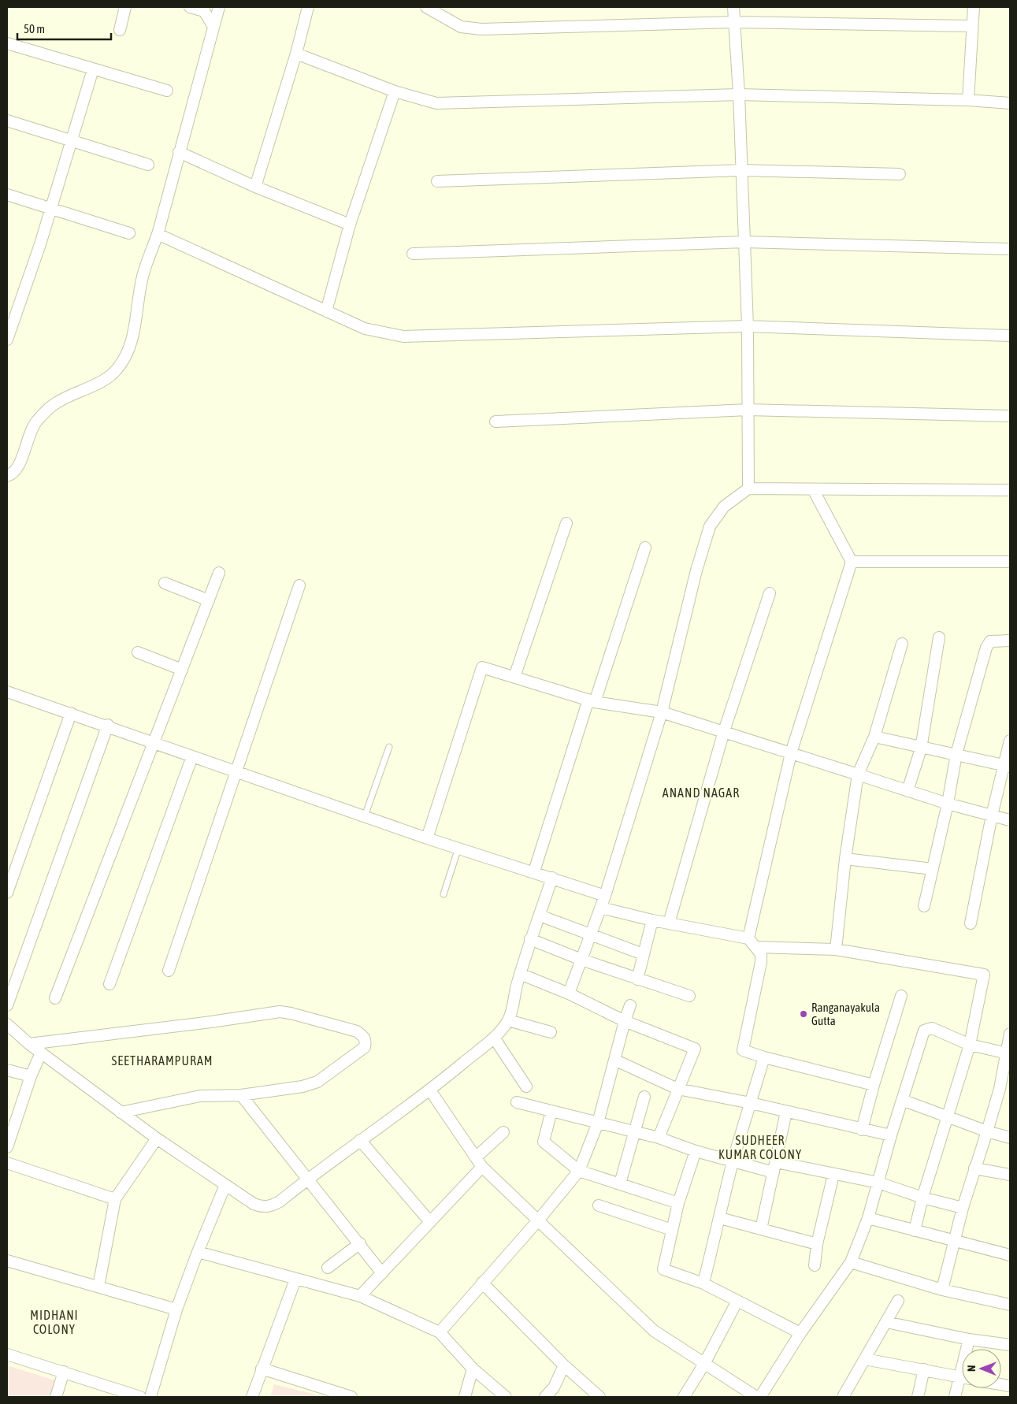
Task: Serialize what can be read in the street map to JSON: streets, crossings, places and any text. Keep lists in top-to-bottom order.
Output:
{
  "districts": [
    "ANAND NAGAR",
    "SEETHARAMPURAM",
    "SUDHEER KUMAR COLONY",
    "MIDHANI COLONY"
  ],
  "places": ["Ranganayakula Gutta"],
  "scale_bar": "50 m",
  "north": "left"
}
